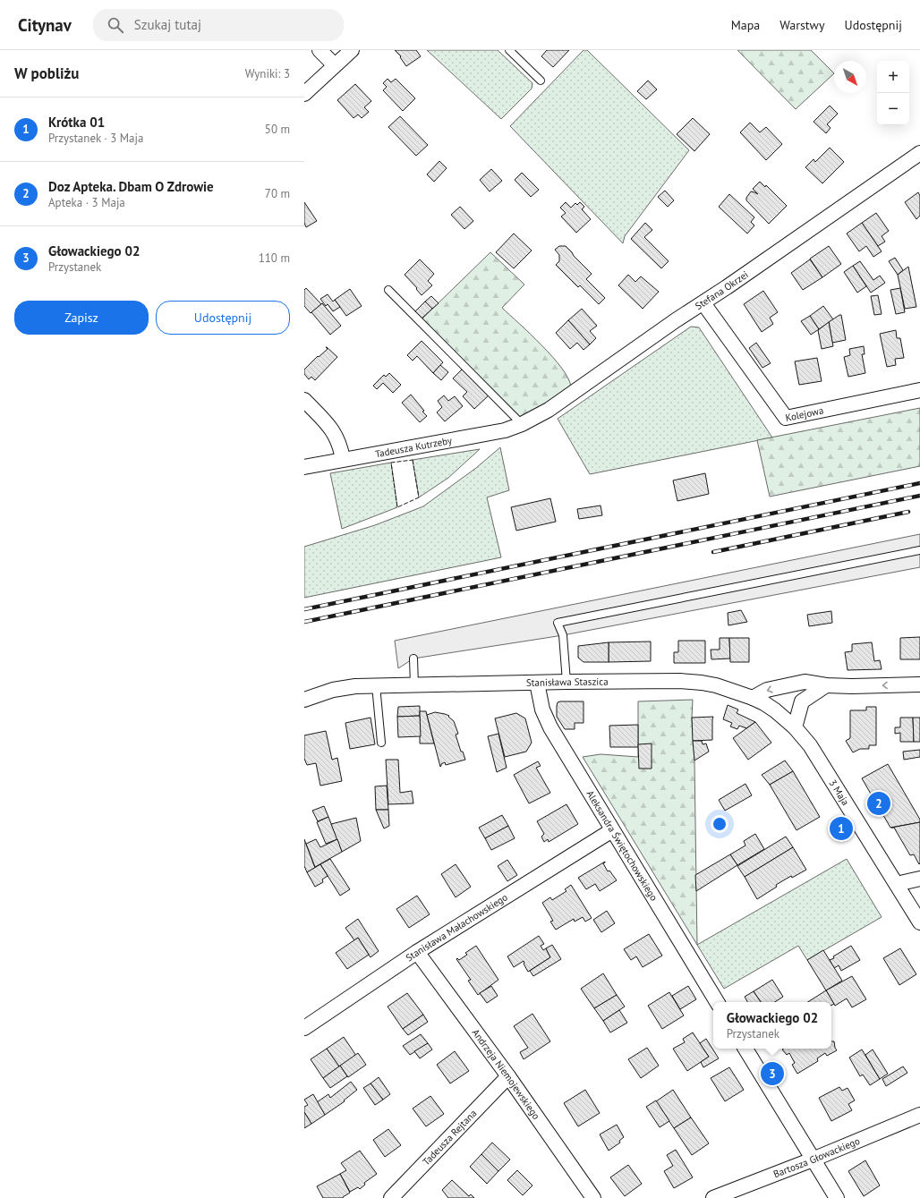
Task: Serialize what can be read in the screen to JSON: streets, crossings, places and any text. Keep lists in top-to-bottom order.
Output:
{
  "streets": {
    "street": [
      "Stefana Okrzei",
      "Kolejowa",
      "Tadeusza Kutrzeby",
      "Stanisława Staszica",
      "3 Maja",
      "Aleksandra Świętochowskiego",
      "Stanisława Małachowskiego",
      "Andrzeja Niemojewskiego",
      "Tadeusza Rejtana",
      "Bartosza Głowackiego"
    ]
  },
  "crossings": [
    ["Stefana Okrzei", "Kolejowa"],
    ["Stefana Okrzei", "Tadeusza Kutrzeby"],
    ["Stanisława Staszica", "3 Maja"],
    ["Stanisława Staszica", "Aleksandra Świętochowskiego"],
    ["Aleksandra Świętochowskiego", "Stanisława Małachowskiego"],
    ["Stanisława Małachowskiego", "Andrzeja Niemojewskiego"],
    ["Andrzeja Niemojewskiego", "Tadeusza Rejtana"]
  ],
  "north": "bottom right",
  "page": {
    "header": "Citynav",
    "search": "Szukaj tutaj",
    "nav": ["Mapa", "Warstwy", "Udostępnij"],
    "heading": ["W pobliżu", "Wyniki: 3"],
    "map_buttons": ["+", "−"],
    "list": [
      {
        "mark": "1",
        "name": "Krótka 01",
        "note": "Przystanek · 3 Maja",
        "value": "50 m"
      },
      {
        "mark": "2",
        "name": "Doz Apteka. Dbam O Zdrowie",
        "note": "Apteka · 3 Maja",
        "value": "70 m"
      },
      {
        "mark": "3",
        "name": "Głowackiego 02",
        "note": "Przystanek",
        "value": "110 m"
      }
    ],
    "buttons": ["Zapisz", "Udostępnij"],
    "pins": ["2", "1", "3"],
    "popup": ["Głowackiego 02", "Przystanek"]
  }
}
